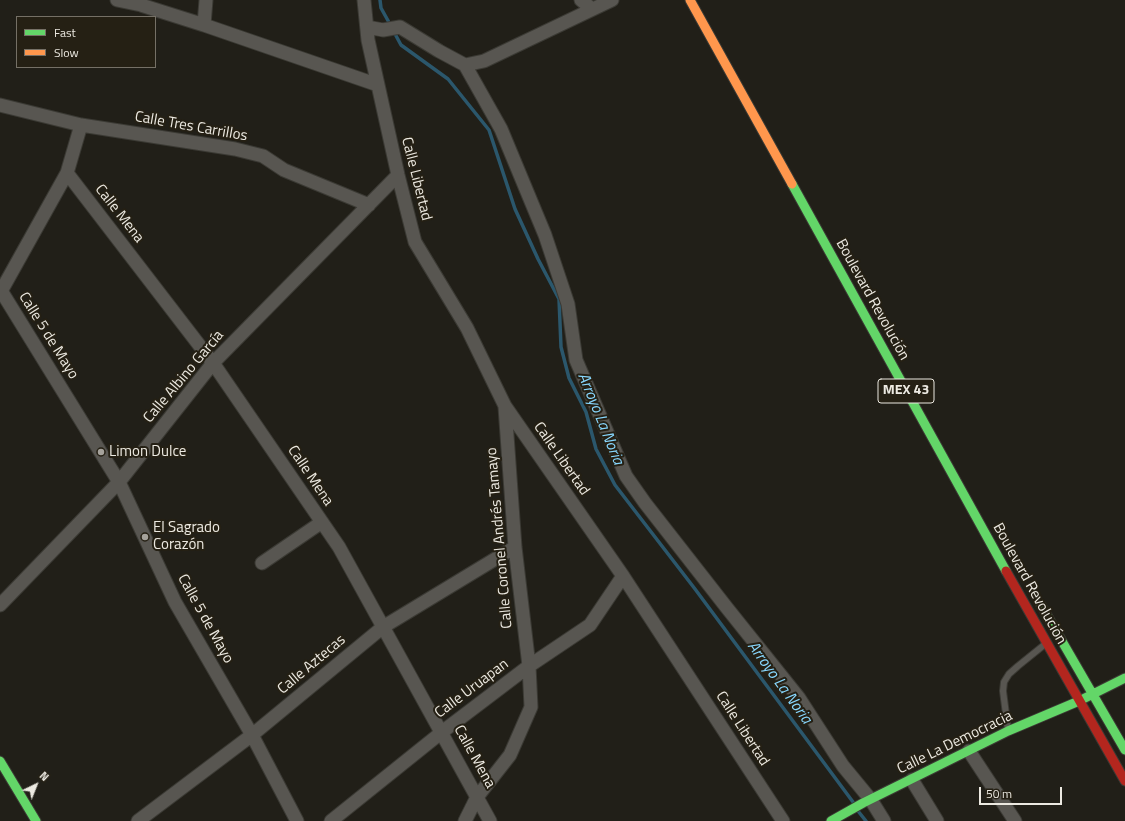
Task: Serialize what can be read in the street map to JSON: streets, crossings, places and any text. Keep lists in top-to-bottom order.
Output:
{
  "streets": {
    "main road": ["Boulevard Revolución", "MEX 43", "Calle La Democracia"],
    "street": [
      "Calle Tres Carrillos",
      "Calle Libertad",
      "Calle Mena",
      "Calle 5 de Mayo",
      "Calle Albino García",
      "Calle Coronel Andrés Tamayo",
      "Calle Aztecas",
      "Calle Uruapan"
    ]
  },
  "crossings": [
    ["Calle Tres Carrillos", "Calle Albino García"],
    ["Calle Libertad", "Calle Albino García"],
    ["Calle Libertad", "Calle Coronel Andrés Tamayo"],
    ["Calle Libertad", "Calle Uruapan"],
    ["Calle Mena", "Calle Albino García"],
    ["Calle Mena", "Calle Coronel Andrés Tamayo"],
    ["Calle Mena", "Calle Aztecas"],
    ["Calle Mena", "Calle Uruapan"],
    ["Boulevard Revolución", "Calle La Democracia"],
    ["Calle 5 de Mayo", "Calle Albino García"],
    ["Calle 5 de Mayo", "Calle Aztecas"],
    ["Calle Coronel Andrés Tamayo", "Calle Aztecas"],
    ["Calle Coronel Andrés Tamayo", "Calle Uruapan"]
  ],
  "water": ["Arroyo La Noria"],
  "places": ["Limon Dulce", "El Sagrado Corazón"],
  "legend": ["Fast", "Slow"],
  "scale_bar": "50 m",
  "north": "top right"
}
